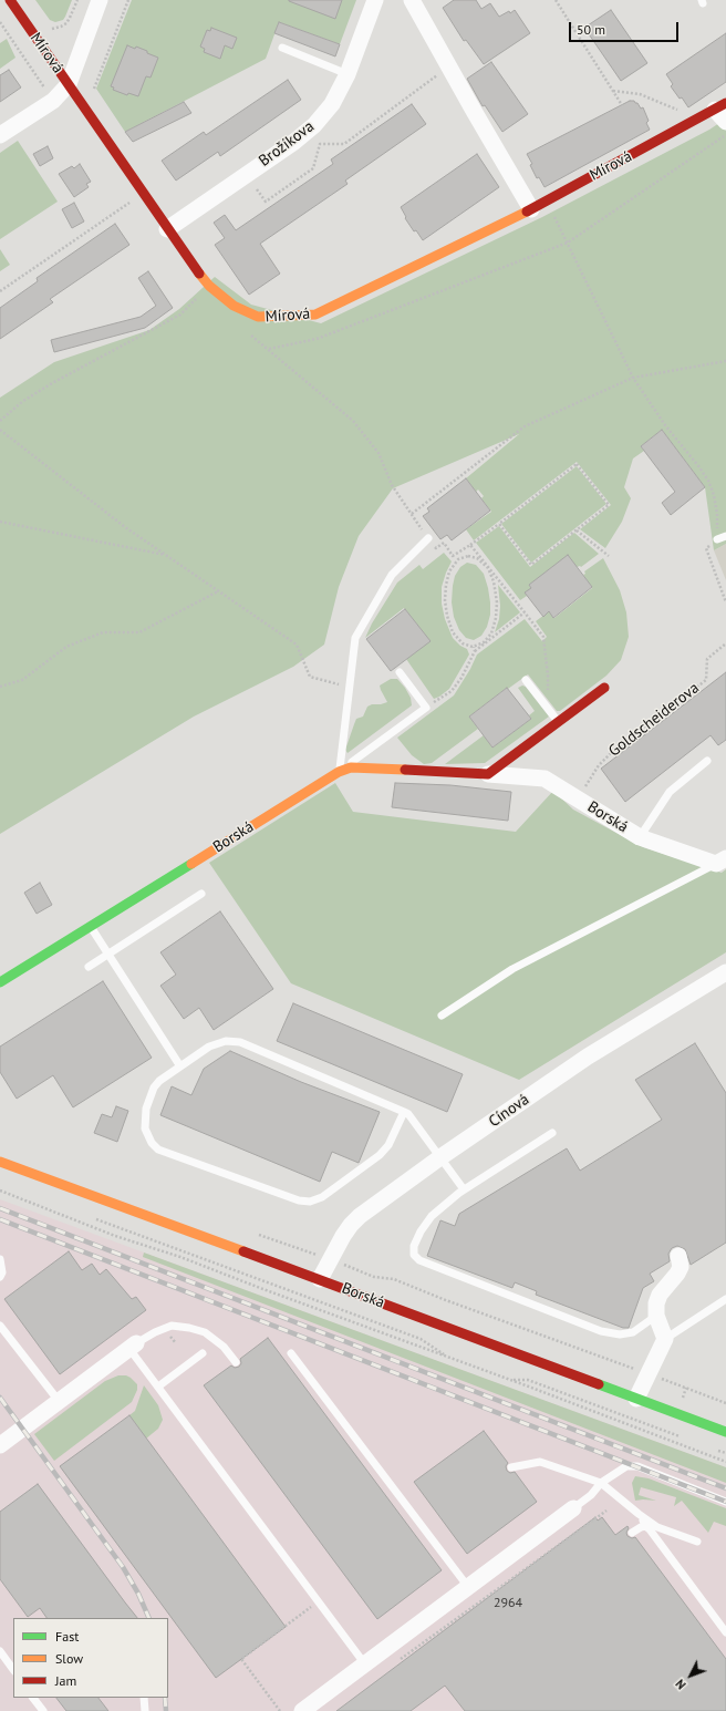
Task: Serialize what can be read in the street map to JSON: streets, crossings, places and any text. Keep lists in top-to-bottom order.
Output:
{
  "streets": {
    "street": [
      "Mírová",
      "Brožíkova",
      "Borská",
      "Cínová"
    ],
    "path": ["Goldscheiderova"]
  },
  "crossings": [
    ["Mírová", "Brožíkova"],
    ["Goldscheiderova", "Borská"],
    ["Borská", "Cínová"]
  ],
  "house_numbers": ["2964"],
  "legend": ["Fast", "Slow", "Jam"],
  "scale_bar": "50 m",
  "north": "bottom left"
}
